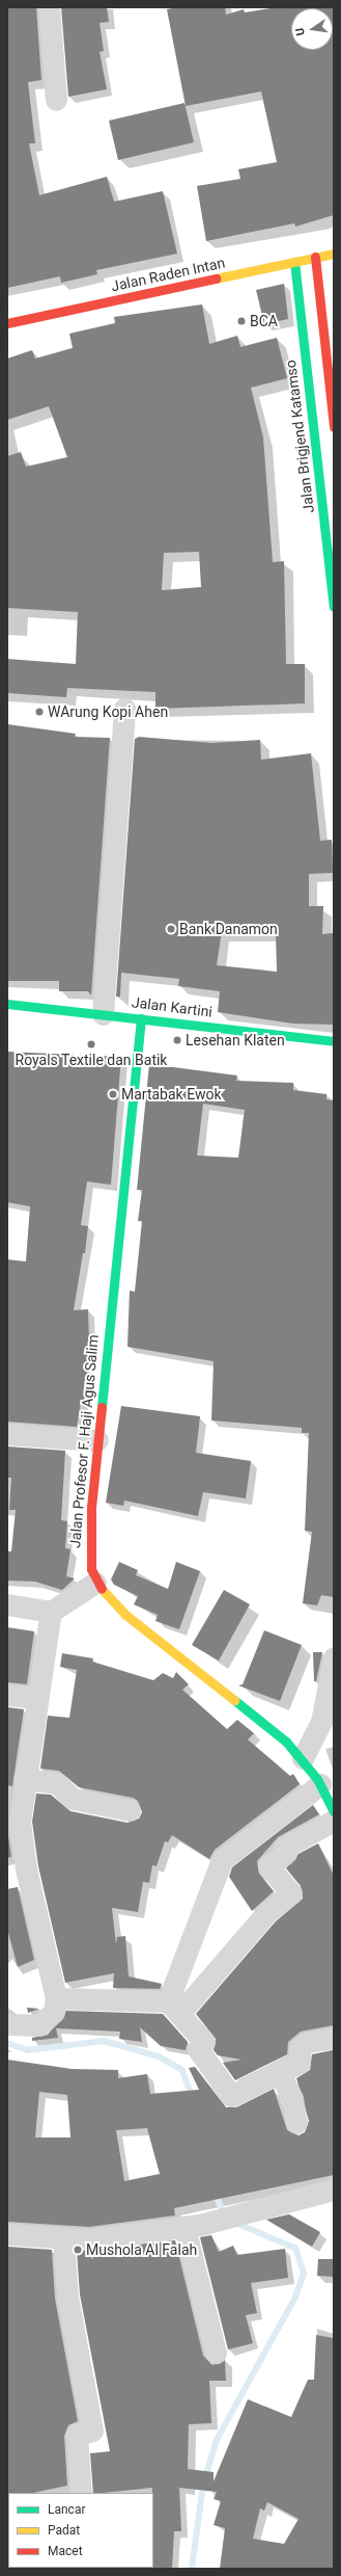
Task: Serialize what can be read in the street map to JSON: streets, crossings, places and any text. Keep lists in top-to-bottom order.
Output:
{
  "streets": {
    "main road": [
      "Jalan Raden Intan",
      "Jalan Brigjend Katamso",
      "Jalan Kartini",
      "Jalan Profesor F. Haji Agus Salim"
    ]
  },
  "crossings": [
    ["Jalan Raden Intan", "Jalan Brigjend Katamso"],
    ["Jalan Kartini", "Jalan Profesor F. Haji Agus Salim"]
  ],
  "places": [
    "BCA",
    "WArung Kopi Ahen",
    "Bank Danamon",
    "Lesehan Klaten",
    "Royals Textile dan Batik",
    "Martabak Ewok",
    "Mushola Al Falah"
  ],
  "legend": ["Lancar", "Padat", "Macet"],
  "north": "left"
}
